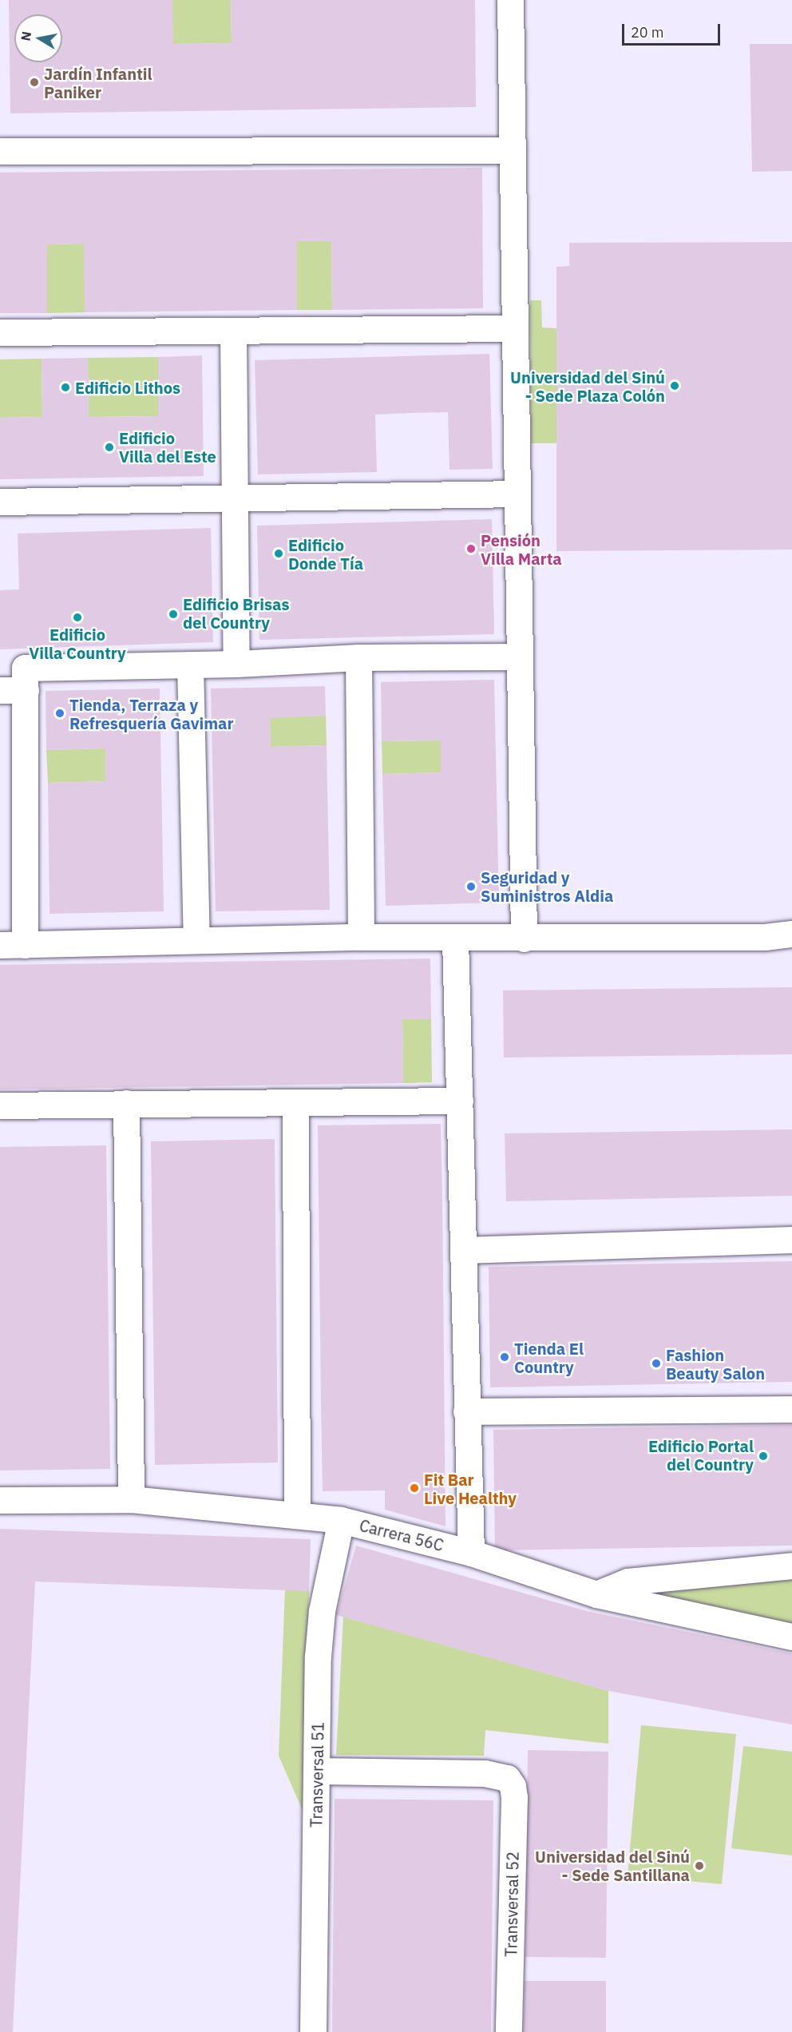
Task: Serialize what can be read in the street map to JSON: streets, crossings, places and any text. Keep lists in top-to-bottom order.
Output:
{
  "streets": {
    "street": ["Carrera 56C", "Transversal 51", "Transversal 52"]
  },
  "crossings": [
    ["Carrera 56C", "Transversal 51"],
    ["Transversal 51", "Transversal 52"]
  ],
  "places": [
    "Jardín Infantil Paniker",
    "Universidad del Sinú - Sede Plaza Colón",
    "Edificio Lithos",
    "Edificio Villa del Este",
    "Pensión Villa Marta",
    "Edificio Donde Tía",
    "Edificio Brisas del Country",
    "Edificio Villa Country",
    "Tienda, Terraza y Refresquería Gavimar",
    "Seguridad y Suministros Aldia",
    "Tienda El Country",
    "Fashion Beauty Salon",
    "Edificio Portal del Country",
    "Fit Bar Live Healthy",
    "Universidad del Sinú - Sede Santillana"
  ],
  "scale_bar": "20 m",
  "north": "left"
}
